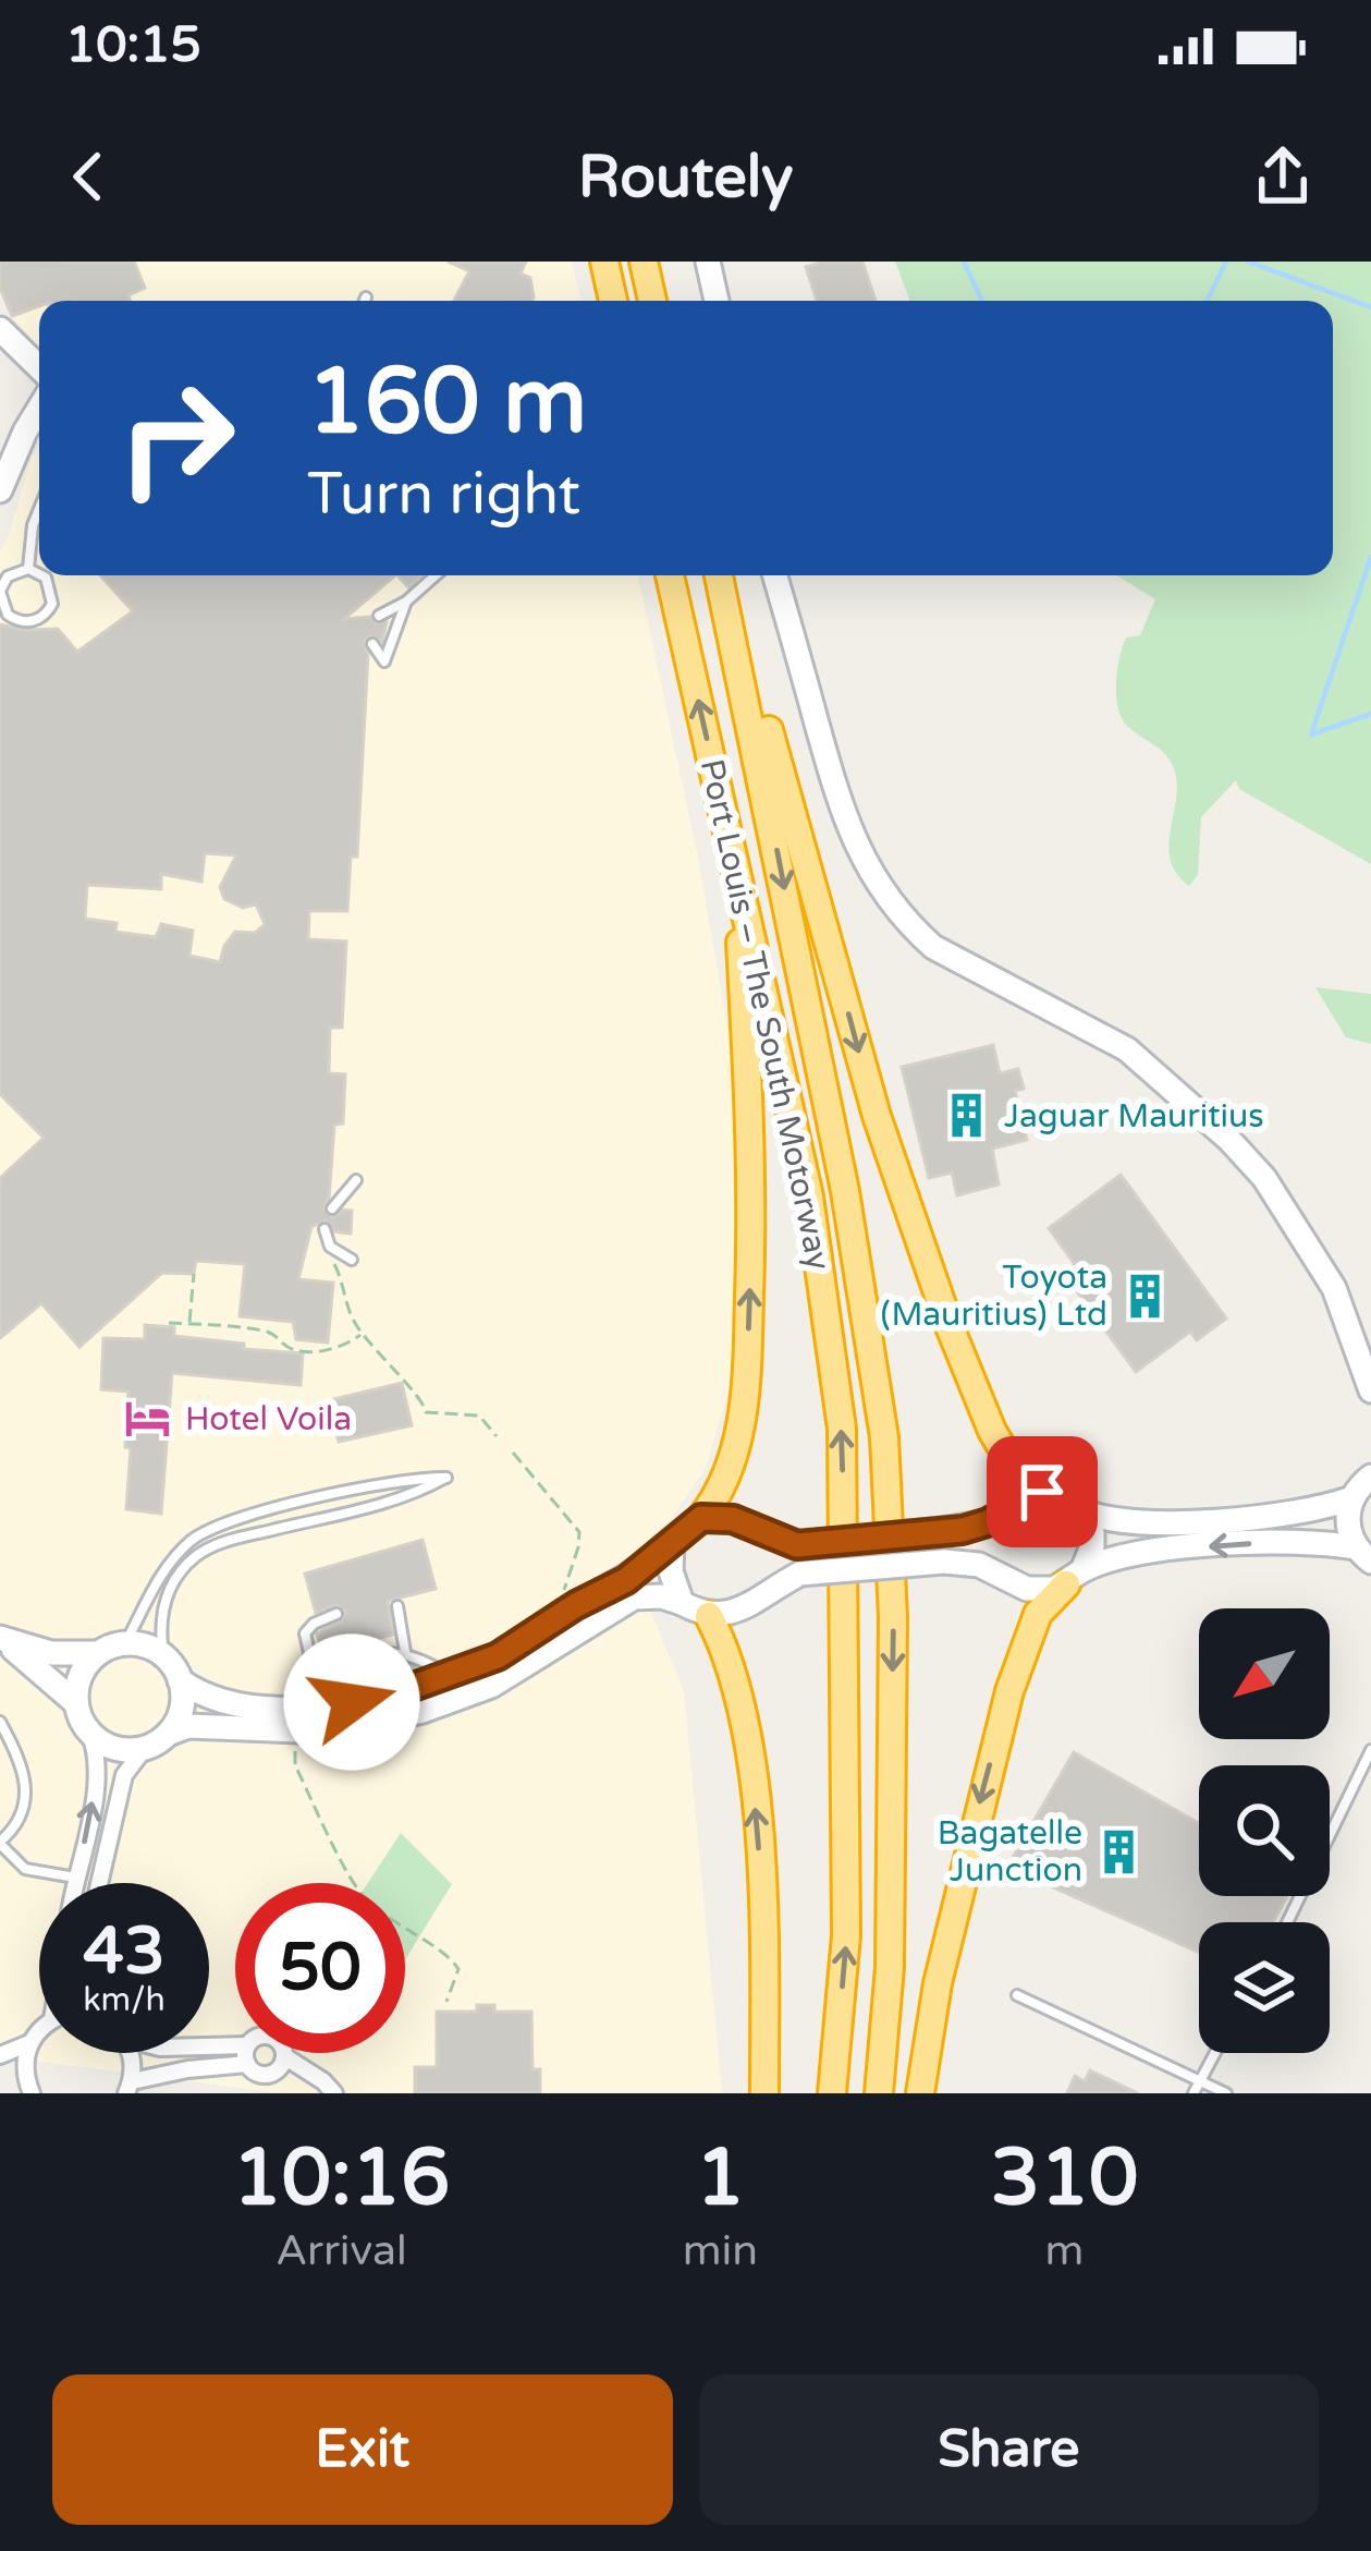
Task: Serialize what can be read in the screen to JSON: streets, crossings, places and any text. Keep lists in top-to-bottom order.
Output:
{
  "streets": {
    "highway": ["Port Louis – The South Motorway"]
  },
  "places": {
    "building": ["Jaguar Mauritius", "Toyota (Mauritius) Ltd", "Bagatelle Junction"],
    "hotel": ["Hotel Voila"]
  },
  "north": "bottom left",
  "page": {
    "status": "10:15",
    "header": "Routely",
    "turn": ["160 m", "Turn right"],
    "speed": "43 km/h",
    "limit": "50",
    "eta": [
      "10:16",
      "Arrival",
      "1",
      "min",
      "310",
      "m"
    ],
    "buttons": ["Exit", "Share"]
  }
}
